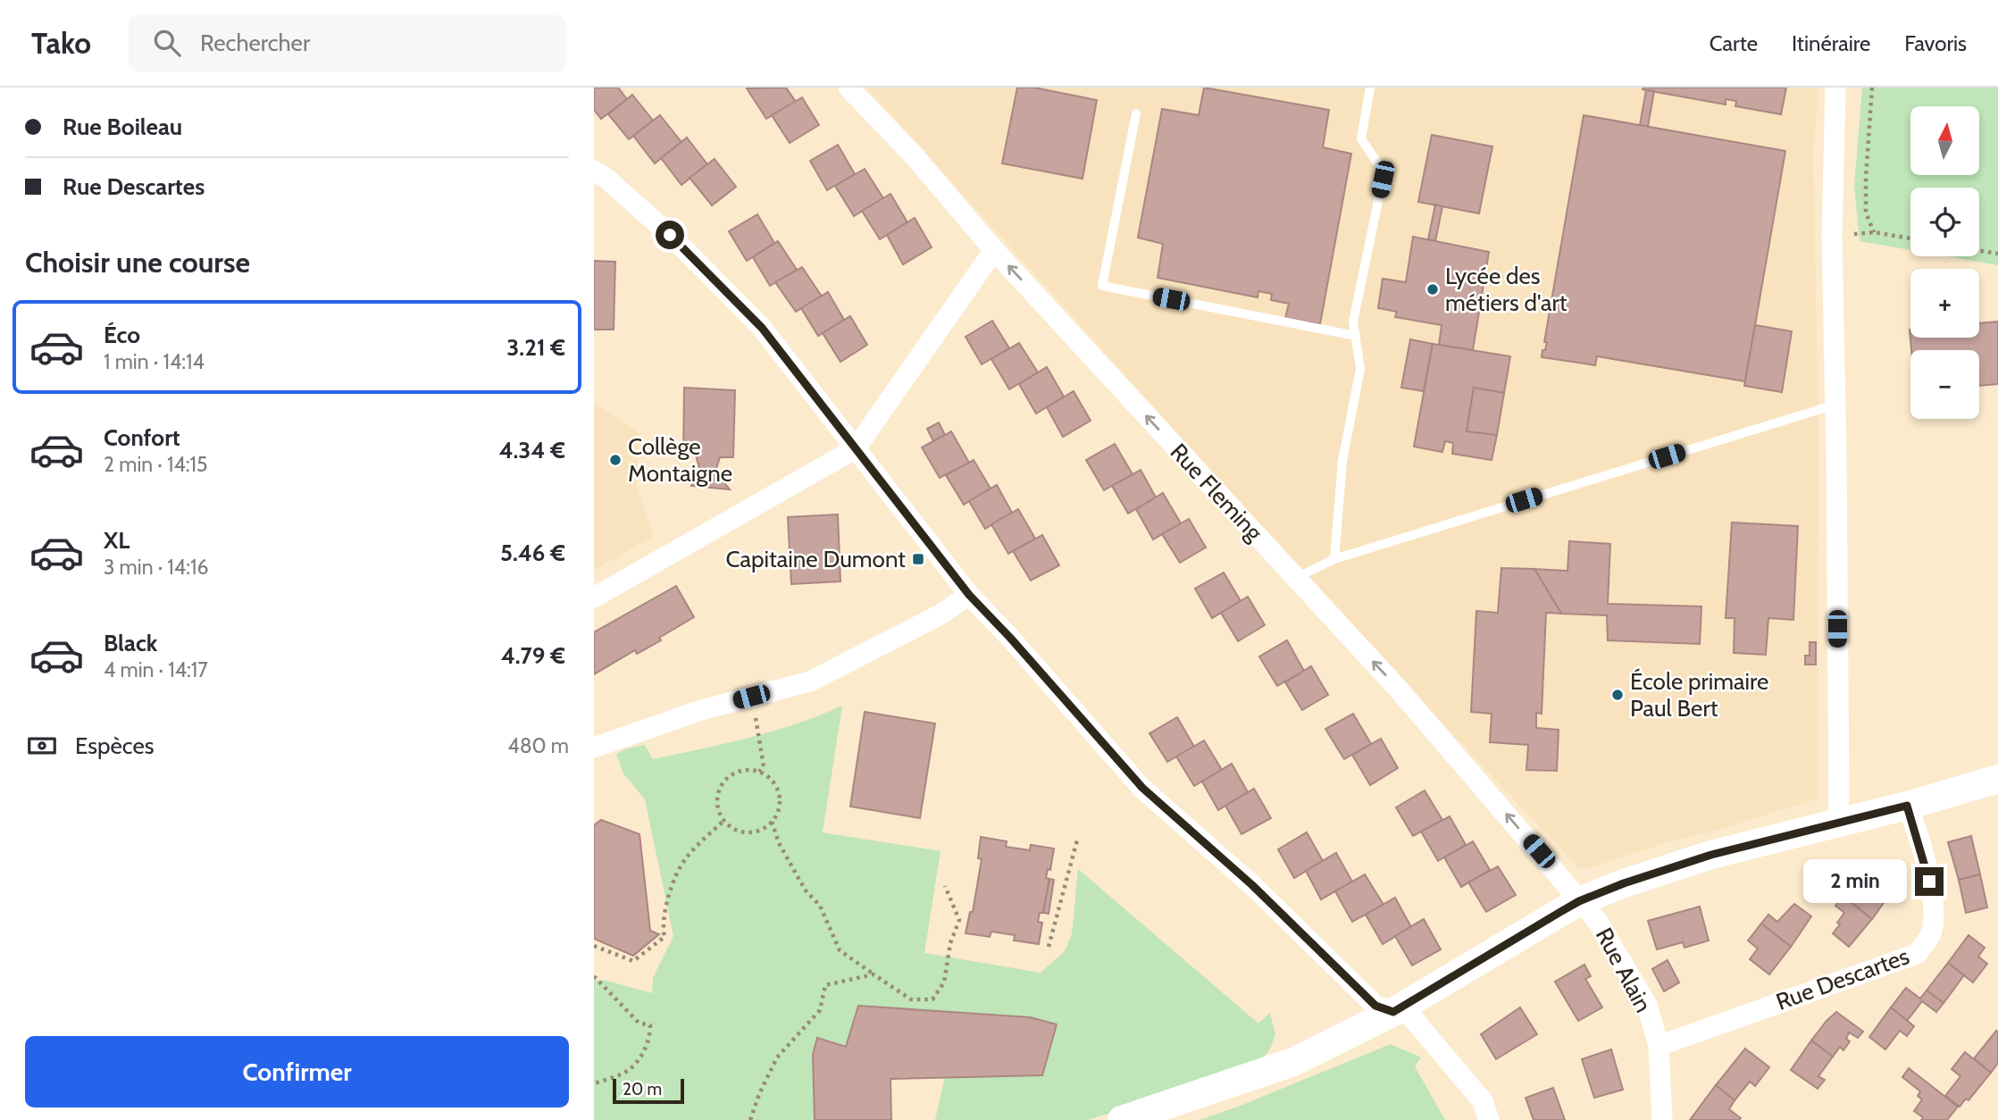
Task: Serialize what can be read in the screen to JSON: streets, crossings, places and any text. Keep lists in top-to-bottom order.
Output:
{
  "streets": {
    "street": ["Rue Fleming", "Rue Alain", "Rue Descartes"]
  },
  "crossings": [
    ["Rue Fleming", "Rue Alain"],
    ["Rue Alain", "Rue Descartes"]
  ],
  "one_way": ["Rue Fleming"],
  "places": {
    "other": ["Lycée des métiers d'art", "Collège Montaigne", "École primaire Paul Bert"],
    "transit": ["Capitaine Dumont"]
  },
  "scale_bar": "20 m",
  "north": "top",
  "page": {
    "header": "Tako",
    "search": "Rechercher",
    "nav": ["Carte", "Itinéraire", "Favoris"],
    "banner": ["Rue Boileau", "Rue Descartes"],
    "map_buttons": ["+", "−"],
    "heading": "Choisir une course",
    "list": [
      {
        "name": "Éco",
        "note": "1 min · 14:14",
        "value": "3.21 €"
      },
      {
        "name": "Confort",
        "note": "2 min · 14:15",
        "value": "4.34 €"
      },
      {
        "name": "XL",
        "note": "3 min · 14:16",
        "value": "5.46 €"
      },
      {
        "name": "Black",
        "note": "4 min · 14:17",
        "value": "4.79 €"
      }
    ],
    "pay": ["Espèces", "480 m"],
    "bubble": "2 min",
    "buttons": "Confirmer",
    "scale": "20 m"
  }
}
